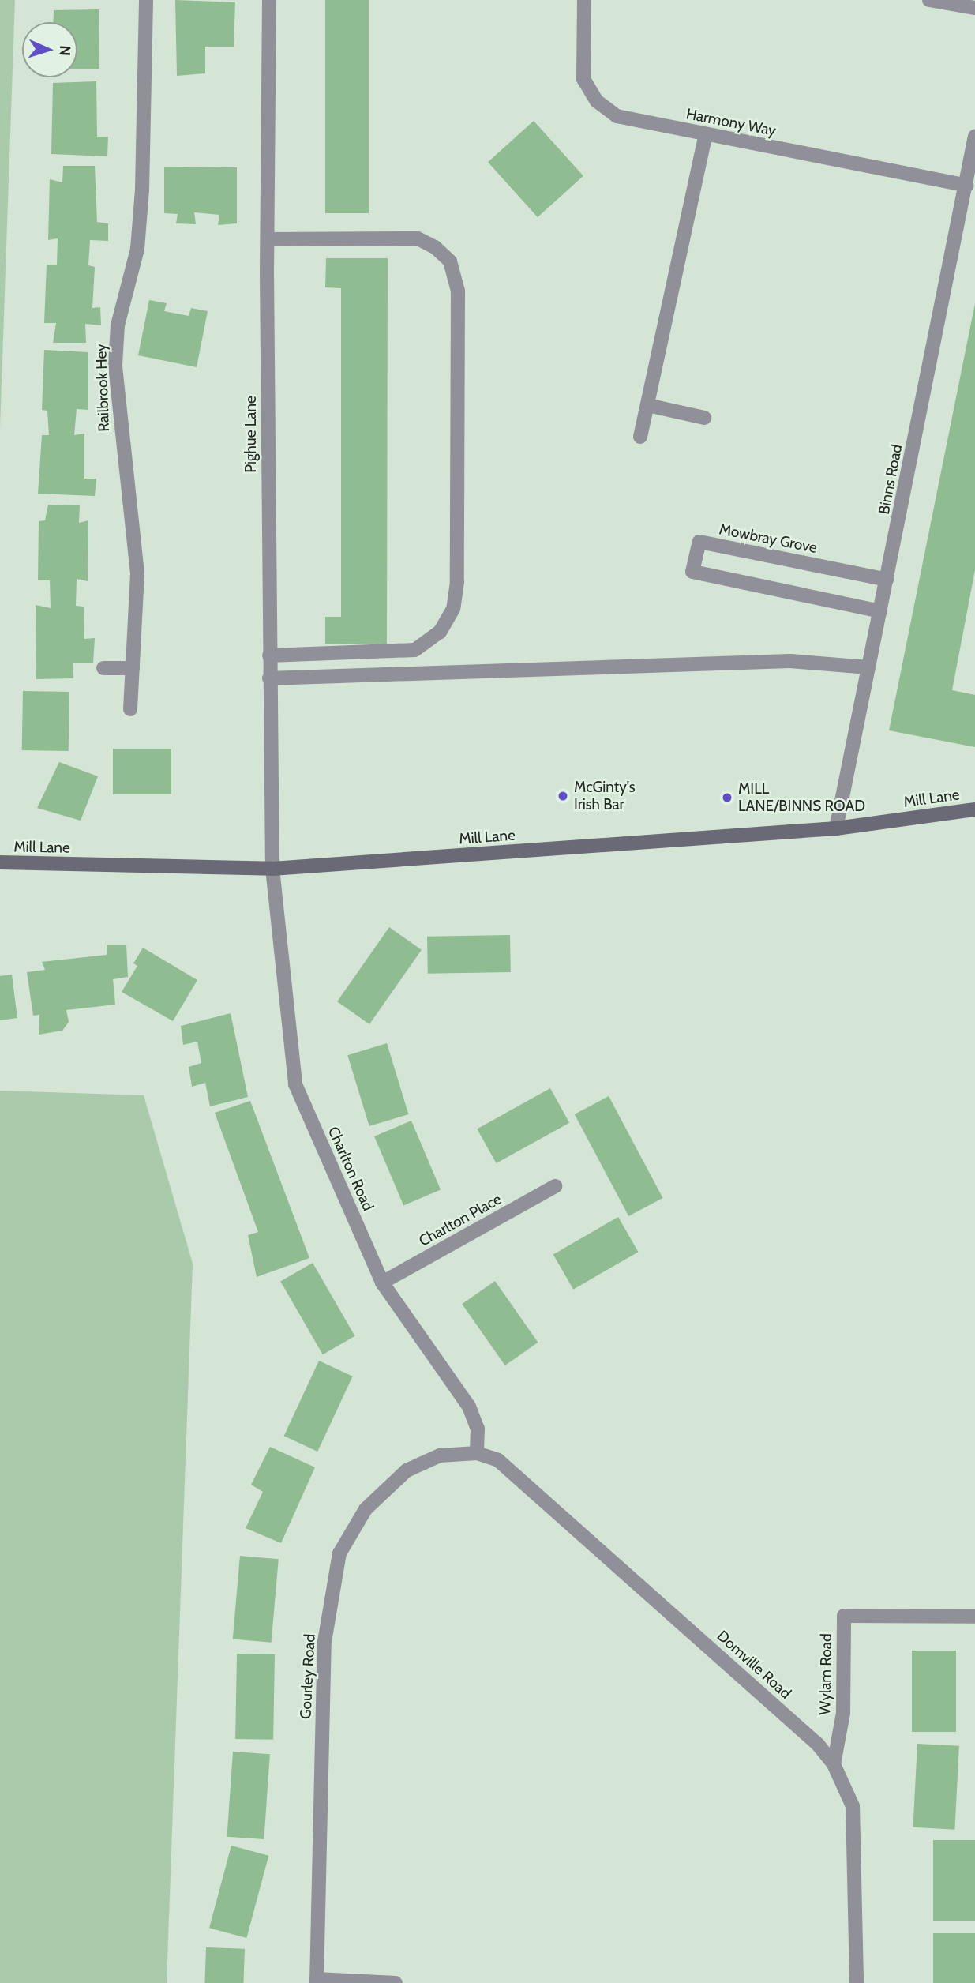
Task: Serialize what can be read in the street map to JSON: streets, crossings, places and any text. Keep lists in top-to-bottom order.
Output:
{
  "streets": {
    "street": [
      "Harmony Way",
      "Railbrook Hey",
      "Pighue Lane",
      "Binns Road",
      "Mowbray Grove",
      "Mill Lane",
      "Charlton Road",
      "Charlton Place",
      "Domville Road",
      "Wylam Road",
      "Gourley Road"
    ]
  },
  "crossings": [
    ["Harmony Way", "Binns Road"],
    ["Pighue Lane", "Mill Lane"],
    ["Pighue Lane", "Charlton Road"],
    ["Binns Road", "Mowbray Grove"],
    ["Binns Road", "Mill Lane"],
    ["Mill Lane", "Charlton Road"],
    ["Charlton Road", "Charlton Place"],
    ["Charlton Road", "Domville Road"],
    ["Charlton Road", "Gourley Road"],
    ["Domville Road", "Wylam Road"],
    ["Domville Road", "Gourley Road"]
  ],
  "places": ["McGinty's Irish Bar", "MILL LANE/BINNS ROAD"],
  "north": "right"
}
